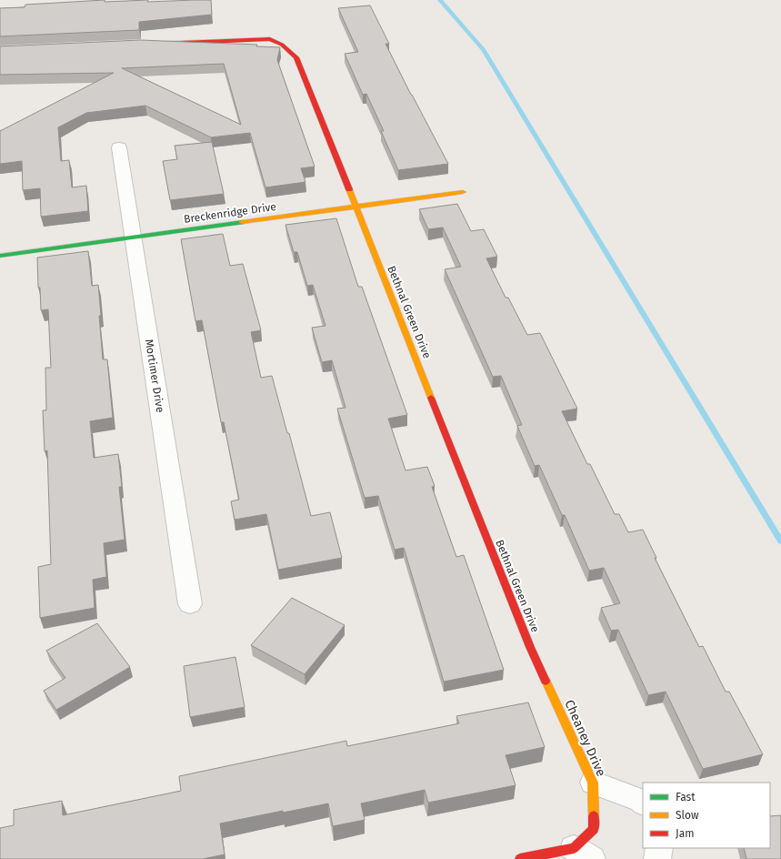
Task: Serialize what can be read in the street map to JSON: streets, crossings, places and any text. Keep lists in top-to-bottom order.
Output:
{
  "streets": {
    "street": [
      "Breckenridge Drive",
      "Bethnal Green Drive",
      "Mortimer Drive",
      "Cheaney Drive"
    ]
  },
  "crossings": [
    ["Breckenridge Drive", "Bethnal Green Drive"],
    ["Breckenridge Drive", "Mortimer Drive"],
    ["Bethnal Green Drive", "Cheaney Drive"]
  ],
  "legend": ["Fast", "Slow", "Jam"]
}
